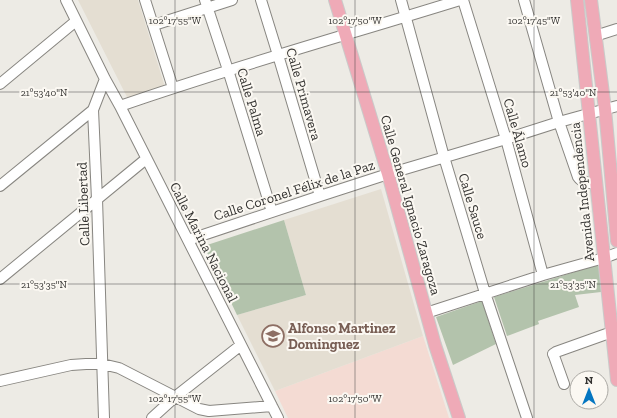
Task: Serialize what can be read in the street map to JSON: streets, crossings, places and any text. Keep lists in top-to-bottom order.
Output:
{
  "streets": {
    "main road": ["Avenida Independencia", "Calle General Ignacio Zaragoza"],
    "street": [
      "Calle Primavera",
      "Calle Palma",
      "Calle Álamo",
      "Calle Coronel Félix de la Paz",
      "Calle Libertad",
      "Calle Sauce",
      "Calle Marina Nacional"
    ]
  },
  "crossings": [
    ["Calle Primavera", "Calle Coronel Félix de la Paz"],
    ["Calle Palma", "Calle Coronel Félix de la Paz"],
    ["Calle Álamo", "Calle Coronel Félix de la Paz"],
    ["Calle Coronel Félix de la Paz", "Avenida Independencia"],
    ["Calle Coronel Félix de la Paz", "Calle General Ignacio Zaragoza"],
    ["Calle Coronel Félix de la Paz", "Calle Sauce"],
    ["Calle Coronel Félix de la Paz", "Calle Marina Nacional"],
    ["Calle Libertad", "Calle Marina Nacional"]
  ],
  "places": {
    "school or university": ["Alfonso Martinez Dominguez"]
  },
  "north": "top",
  "coordinates": [
    "102°17'55\"W",
    "102°17'50\"W",
    "102°17'45\"W",
    "21°53'40\"N",
    "21°53'35\"N"
  ]
}
